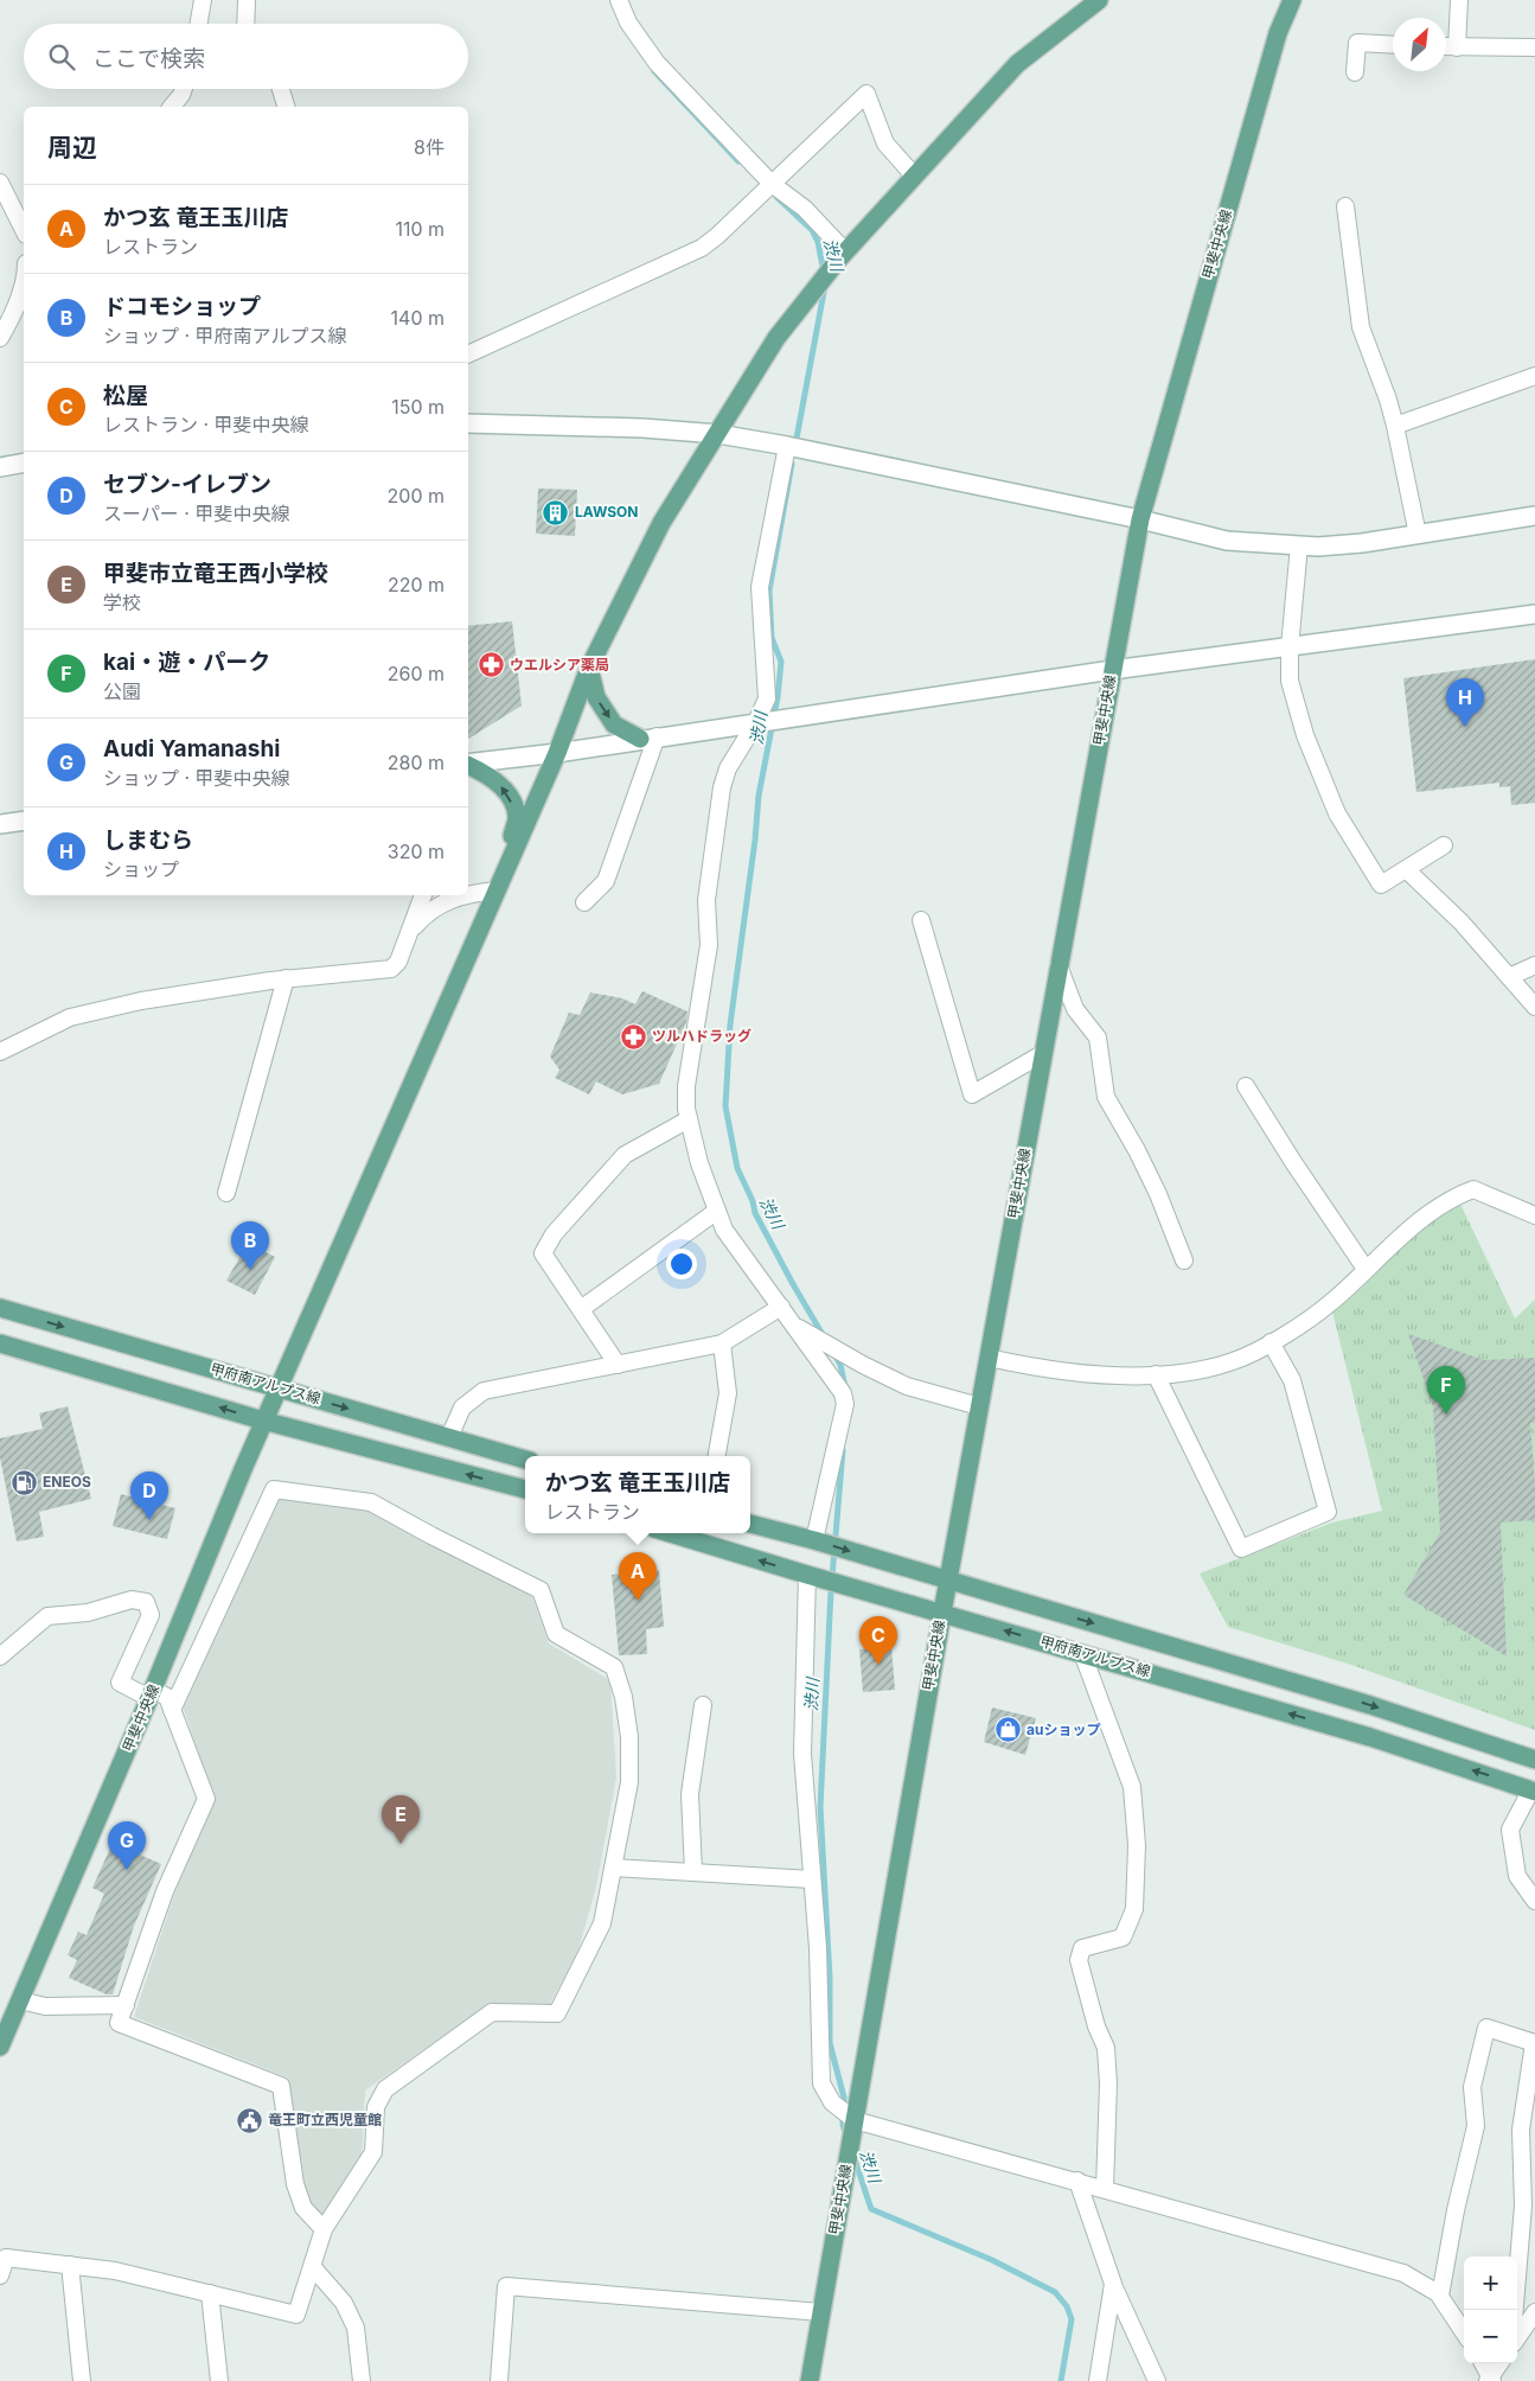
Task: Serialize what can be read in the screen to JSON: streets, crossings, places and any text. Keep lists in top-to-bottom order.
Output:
{
  "streets": {
    "main road": ["甲斐中央線", "甲府南アルプス線"]
  },
  "crossings": [
    ["甲斐中央線", "甲府南アルプス線"]
  ],
  "water": ["渋川"],
  "places": {
    "building": ["LAWSON"],
    "pharmacy": ["ウエルシア薬局", "ツルハドラッグ"],
    "fuel station": ["ENEOS"],
    "shop": ["auショップ"],
    "public building": ["竜王町立西児童館"]
  },
  "north": "top right",
  "page": {
    "search": "ここで検索",
    "heading": ["周辺", "8件"],
    "list": [
      {
        "mark": "A",
        "name": "かつ玄 竜王玉川店",
        "note": "レストラン",
        "value": "110 m"
      },
      {
        "mark": "B",
        "name": "ドコモショップ",
        "note": "ショップ · 甲府南アルプス線",
        "value": "140 m"
      },
      {
        "mark": "C",
        "name": "松屋",
        "note": "レストラン · 甲斐中央線",
        "value": "150 m"
      },
      {
        "mark": "D",
        "name": "セブン-イレブン",
        "note": "スーパー · 甲斐中央線",
        "value": "200 m"
      },
      {
        "mark": "E",
        "name": "甲斐市立竜王西小学校",
        "note": "学校",
        "value": "220 m"
      },
      {
        "mark": "F",
        "name": "kai・遊・パーク",
        "note": "公園",
        "value": "260 m"
      },
      {
        "mark": "G",
        "name": "Audi Yamanashi",
        "note": "ショップ · 甲斐中央線",
        "value": "280 m"
      },
      {
        "mark": "H",
        "name": "しまむら",
        "note": "ショップ",
        "value": "320 m"
      }
    ],
    "pins": [
      "H",
      "B",
      "F",
      "D",
      "A",
      "C",
      "E",
      "G"
    ],
    "popup": ["かつ玄 竜王玉川店", "レストラン"],
    "map_buttons": ["+", "−"]
  }
}
